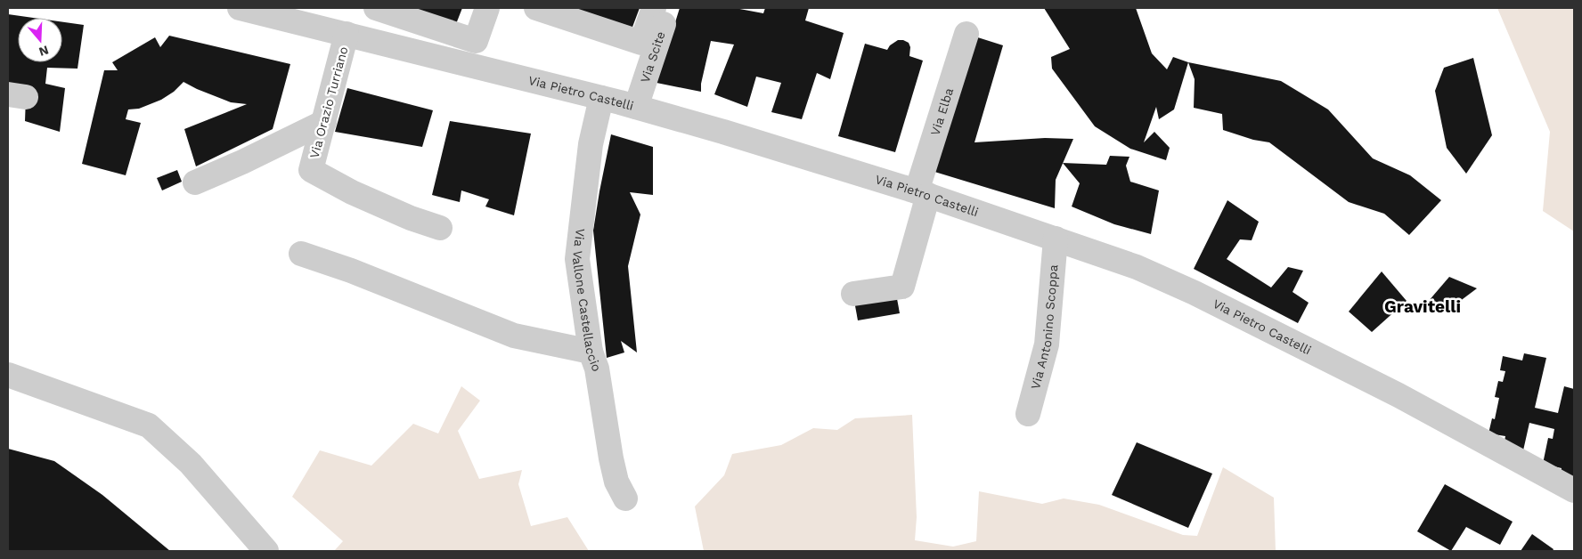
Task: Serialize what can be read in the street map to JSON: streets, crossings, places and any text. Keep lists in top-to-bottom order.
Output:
{
  "streets": {
    "street": [
      "Via Scite",
      "Via Pietro Castelli",
      "Via Orazio Turriano",
      "Via Elba",
      "Via Vallone Castellaccio",
      "Via Antonino Scoppa"
    ]
  },
  "crossings": [
    ["Via Scite", "Via Pietro Castelli"],
    ["Via Pietro Castelli", "Via Orazio Turriano"],
    ["Via Pietro Castelli", "Via Elba"],
    ["Via Pietro Castelli", "Via Vallone Castellaccio"],
    ["Via Pietro Castelli", "Via Antonino Scoppa"]
  ],
  "districts": ["Gravitelli"],
  "north": "bottom"
}
